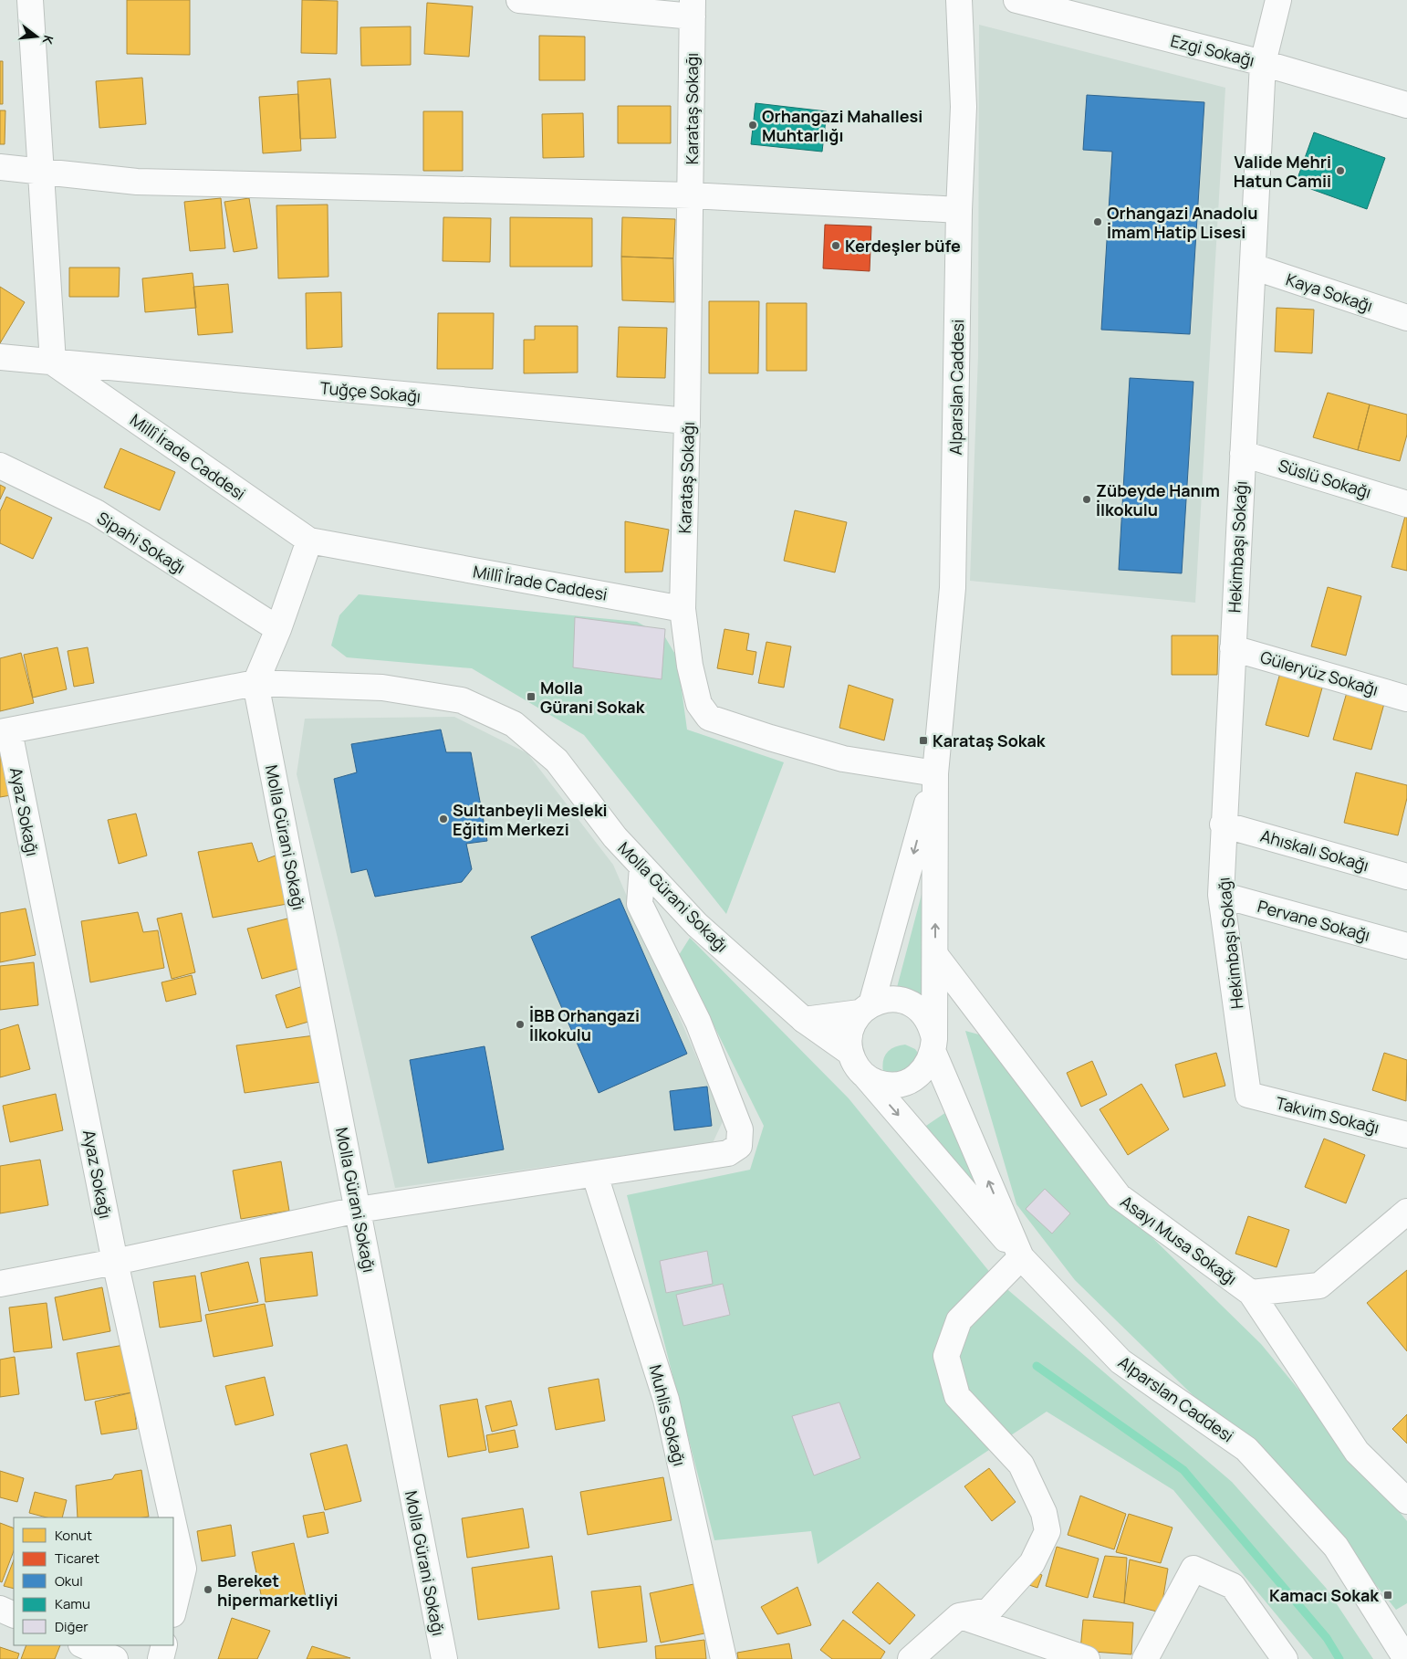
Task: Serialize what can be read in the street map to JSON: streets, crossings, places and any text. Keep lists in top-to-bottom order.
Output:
{
  "streets": {
    "street": [
      "Ezgi Sokağı",
      "Karataş Sokağı",
      "Kaya Sokağı",
      "Alparslan Caddesi",
      "Tuğçe Sokağı",
      "Millî İrade Caddesi",
      "Süslü Sokağı",
      "Sipahi Sokağı",
      "Hekimbaşı Sokağı",
      "Güleryüz Sokağı",
      "Ayaz Sokağı",
      "Molla Gürani Sokağı",
      "Ahıskalı Sokağı",
      "Pervane Sokağı",
      "Takvim Sokağı",
      "Asayı Musa Sokağı",
      "Muhlis Sokağı"
    ]
  },
  "crossings": [
    ["Ezgi Sokağı", "Hekimbaşı Sokağı"],
    ["Karataş Sokağı", "Alparslan Caddesi"],
    ["Karataş Sokağı", "Tuğçe Sokağı"],
    ["Karataş Sokağı", "Millî İrade Caddesi"],
    ["Kaya Sokağı", "Hekimbaşı Sokağı"],
    ["Alparslan Caddesi", "Molla Gürani Sokağı"],
    ["Tuğçe Sokağı", "Millî İrade Caddesi"],
    ["Süslü Sokağı", "Hekimbaşı Sokağı"],
    ["Hekimbaşı Sokağı", "Güleryüz Sokağı"],
    ["Hekimbaşı Sokağı", "Ahıskalı Sokağı"],
    ["Hekimbaşı Sokağı", "Pervane Sokağı"],
    ["Hekimbaşı Sokağı", "Takvim Sokağı"]
  ],
  "places": {
    "other": [
      "Orhangazi Mahallesi Muhtarlığı",
      "Valide Mehri Hatun Camii",
      "Orhangazi Anadolu İmam Hatip Lisesi",
      "Kerdeşler büfe",
      "Zübeyde Hanım İlkokulu",
      "Sultanbeyli Mesleki Eğitim Merkezi",
      "İBB Orhangazi İlkokulu",
      "Bereket hipermarketliyi"
    ],
    "transit": ["Molla Gürani Sokak", "Karataş Sokak", "Kamacı Sokak"]
  },
  "legend": [
    "Konut",
    "Ticaret",
    "Okul",
    "Kamu",
    "Diğer"
  ],
  "north": "right"
}
